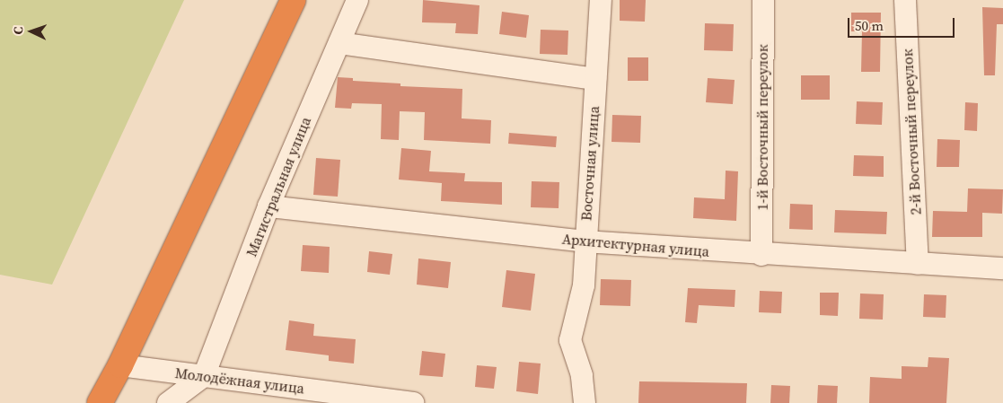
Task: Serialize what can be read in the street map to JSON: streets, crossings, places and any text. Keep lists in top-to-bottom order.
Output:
{
  "streets": {
    "street": [
      "1-й Восточный переулок",
      "2-й Восточный переулок",
      "Восточная улица",
      "Магистральная улица",
      "Архитектурная улица",
      "Молодёжная улица"
    ]
  },
  "crossings": [
    ["1-й Восточный переулок", "Архитектурная улица"],
    ["2-й Восточный переулок", "Архитектурная улица"],
    ["Восточная улица", "Архитектурная улица"],
    ["Магистральная улица", "Архитектурная улица"],
    ["Магистральная улица", "Молодёжная улица"]
  ],
  "scale_bar": "50 m",
  "north": "left"
}
